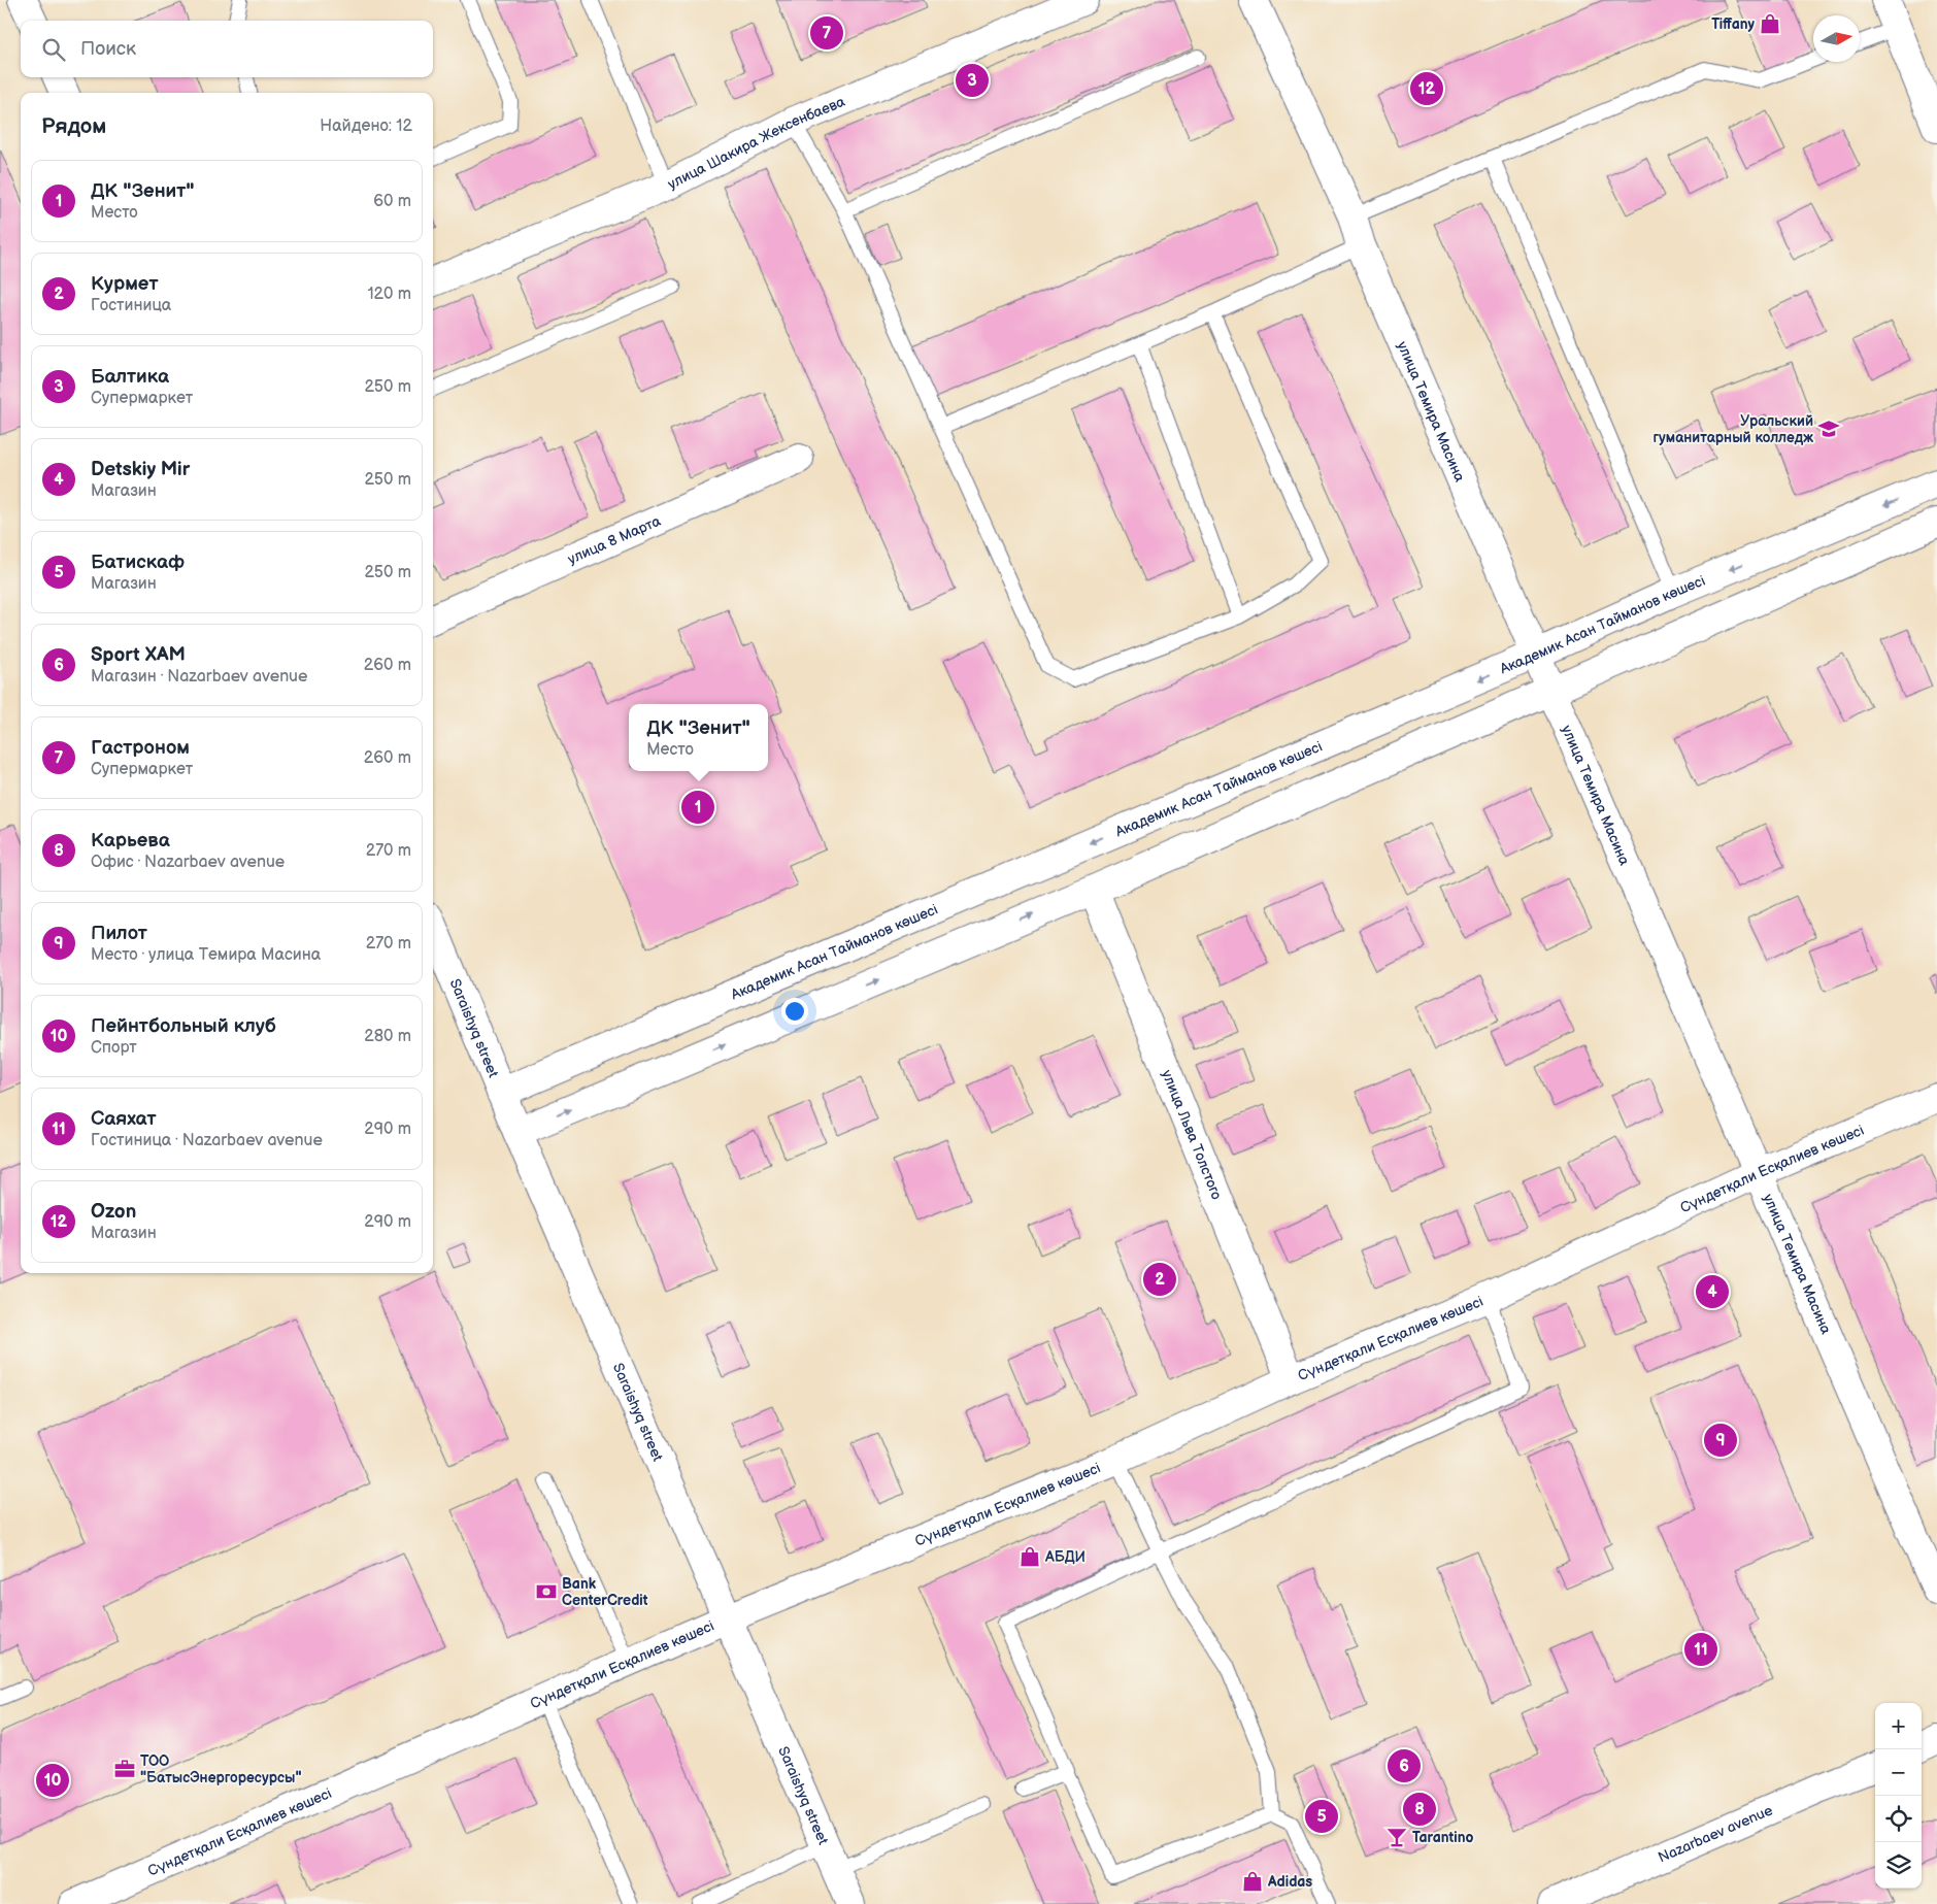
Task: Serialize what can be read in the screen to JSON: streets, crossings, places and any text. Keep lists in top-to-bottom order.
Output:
{
  "streets": {
    "street": [
      "улица Шакира Жексенбаева",
      "улица Темира Масина",
      "улица 8 Марта",
      "Академик Асан Тайманов көшесі",
      "Saraishyq street",
      "улица Льва Толстого",
      "Сүндетқали Есқалиев көшесі",
      "Nazarbaev avenue"
    ]
  },
  "crossings": [
    ["улица Темира Масина", "Академик Асан Тайманов көшесі"],
    ["улица Темира Масина", "Сүндетқали Есқалиев көшесі"],
    ["Академик Асан Тайманов көшесі", "Saraishyq street"],
    ["Saraishyq street", "Сүндетқали Есқалиев көшесі"],
    ["улица Льва Толстого", "Сүндетқали Есқалиев көшесі"]
  ],
  "places": {
    "shop": ["Tiffany", "АБДИ", "Adidas"],
    "school or university": ["Уральский гуманитарный колледж"],
    "bank": ["Bank CenterCredit"],
    "office": ["ТОО \"БатысЭнергоресурсы\""],
    "bar": ["Tarantino"]
  },
  "north": "right",
  "page": {
    "pins": [
      "7",
      "3",
      "12",
      "1",
      "2",
      "4",
      "9",
      "11",
      "6",
      "10",
      "8",
      "5"
    ],
    "search": "Поиск",
    "heading": ["Рядом", "Найдено: 12"],
    "list": [
      {
        "mark": "1",
        "name": "ДК \"Зенит\"",
        "note": "Место",
        "value": "60 m"
      },
      {
        "mark": "2",
        "name": "Курмет",
        "note": "Гостиница",
        "value": "120 m"
      },
      {
        "mark": "3",
        "name": "Балтика",
        "note": "Супермаркет",
        "value": "250 m"
      },
      {
        "mark": "4",
        "name": "Detskiy Mir",
        "note": "Магазин",
        "value": "250 m"
      },
      {
        "mark": "5",
        "name": "Батискаф",
        "note": "Магазин",
        "value": "250 m"
      },
      {
        "mark": "6",
        "name": "Sport XAM",
        "note": "Магазин · Nazarbaev avenue",
        "value": "260 m"
      },
      {
        "mark": "7",
        "name": "Гастроном",
        "note": "Супермаркет",
        "value": "260 m"
      },
      {
        "mark": "8",
        "name": "Карьева",
        "note": "Офис · Nazarbaev avenue",
        "value": "270 m"
      },
      {
        "mark": "9",
        "name": "Пилот",
        "note": "Место · улица Темира Масина",
        "value": "270 m"
      },
      {
        "mark": "10",
        "name": "Пейнтбольный клуб",
        "note": "Спорт",
        "value": "280 m"
      },
      {
        "mark": "11",
        "name": "Саяхат",
        "note": "Гостиница · Nazarbaev avenue",
        "value": "290 m"
      },
      {
        "mark": "12",
        "name": "Ozon",
        "note": "Магазин",
        "value": "290 m"
      }
    ],
    "popup": ["ДК \"Зенит\"", "Место"],
    "map_buttons": ["+", "−"]
  }
}
